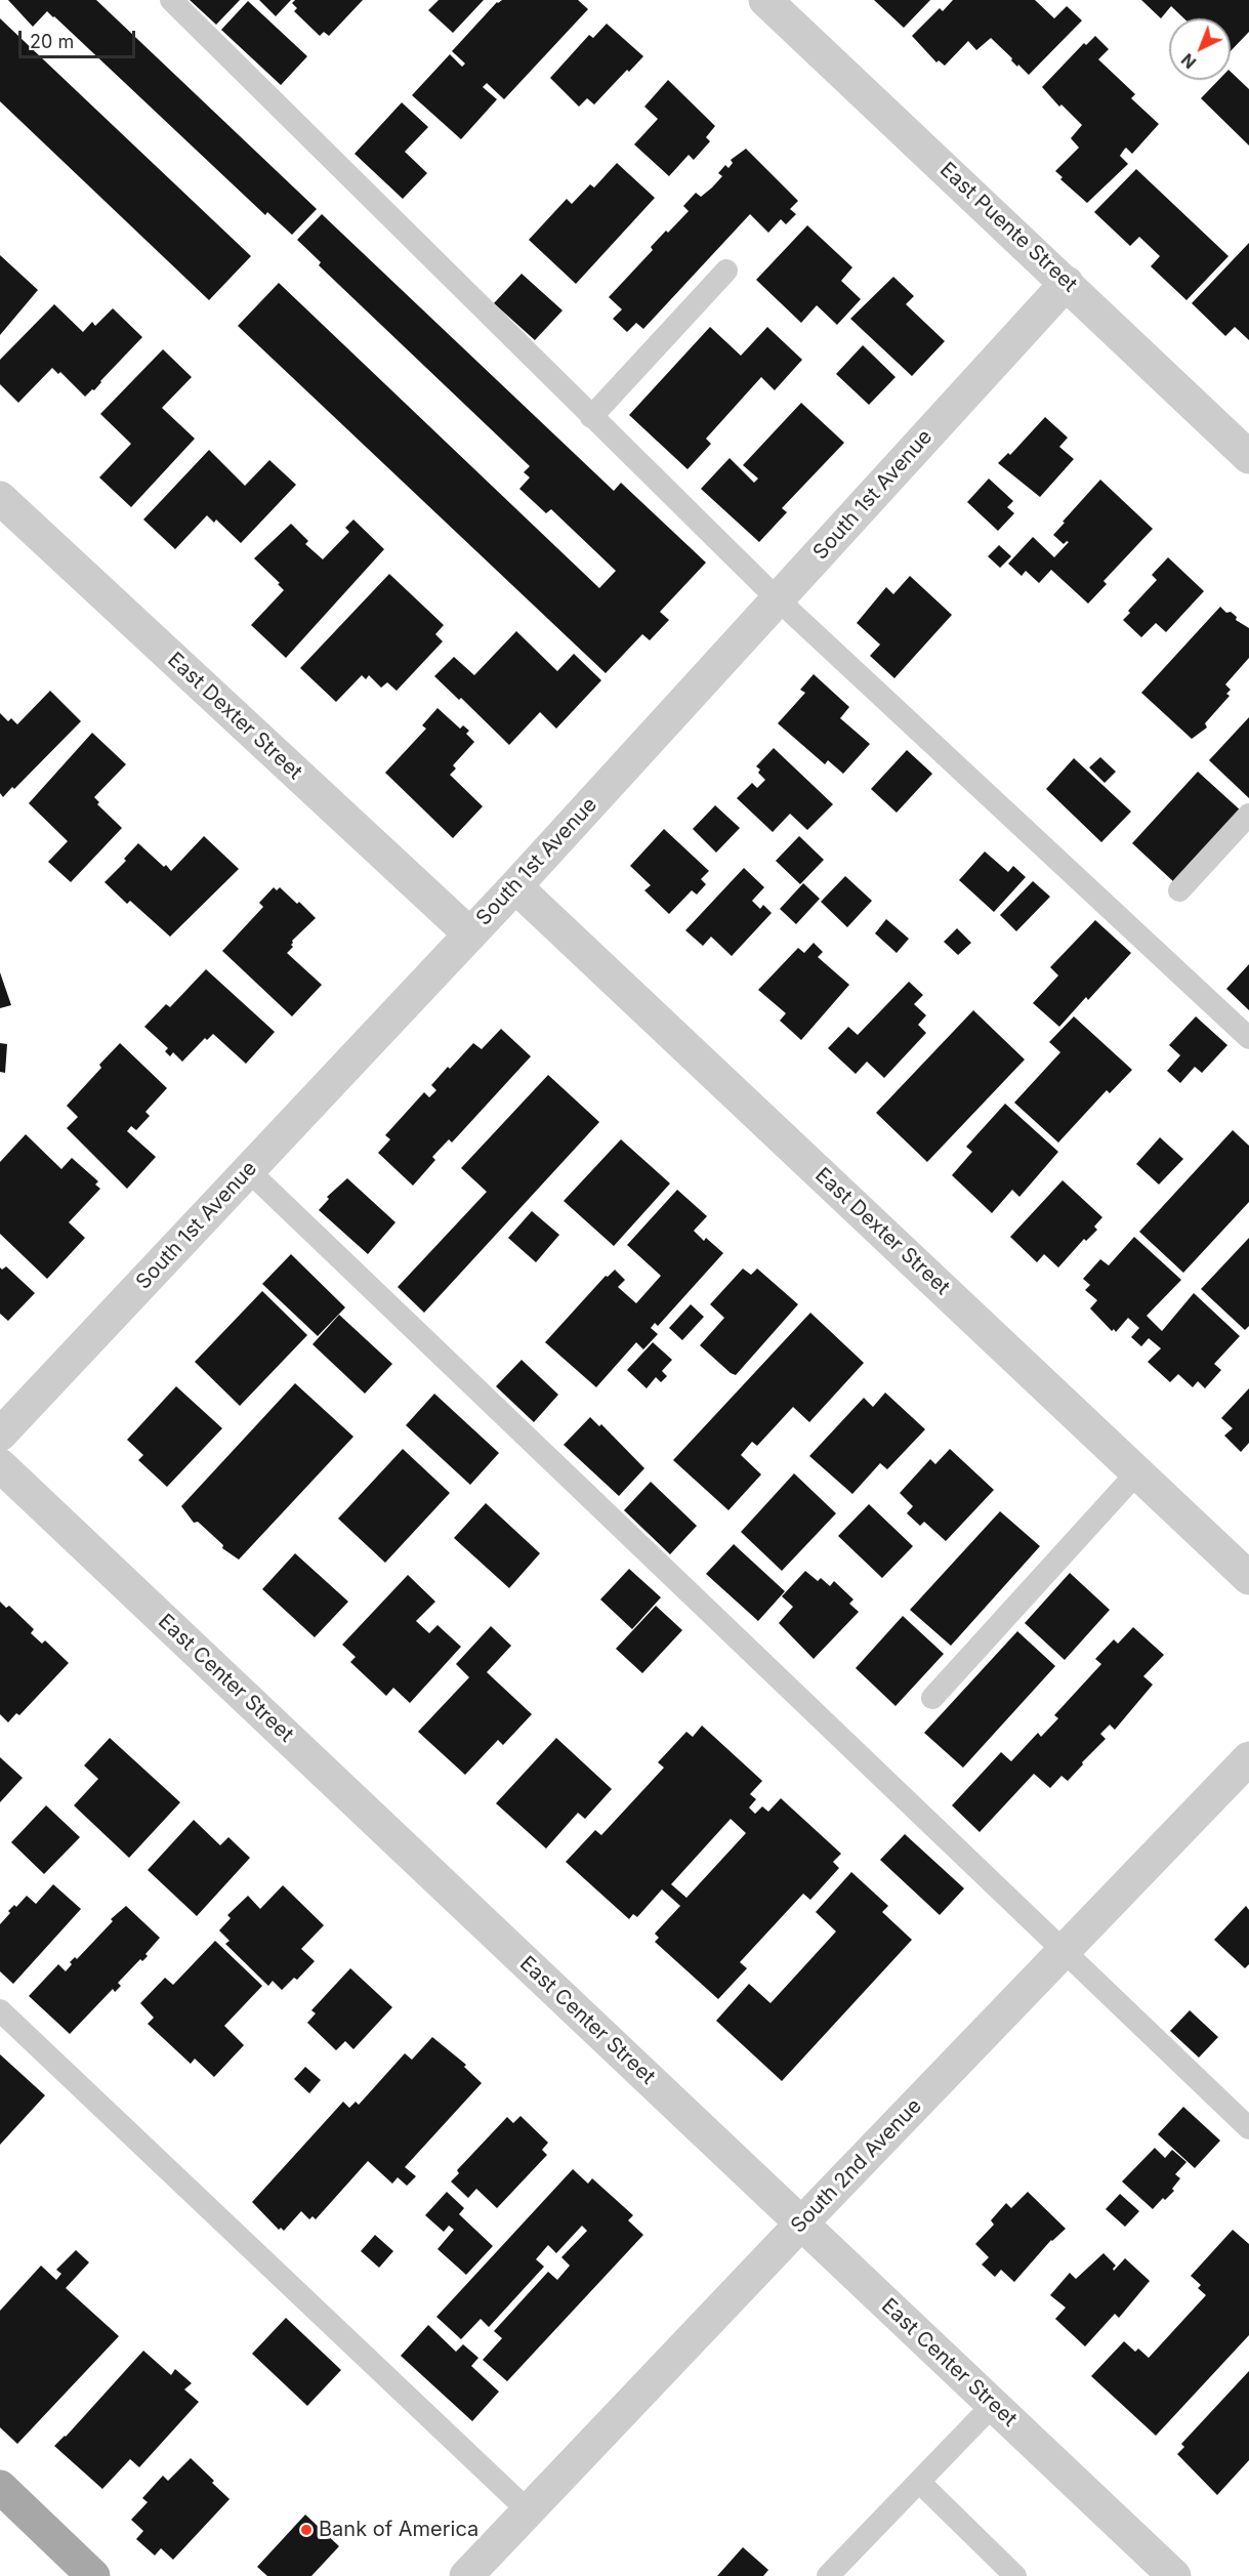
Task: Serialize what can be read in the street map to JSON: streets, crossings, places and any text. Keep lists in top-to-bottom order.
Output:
{
  "streets": {
    "street": [
      "East Puente Street",
      "South 1st Avenue",
      "East Dexter Street",
      "East Center Street",
      "South 2nd Avenue"
    ]
  },
  "crossings": [
    ["East Puente Street", "South 1st Avenue"],
    ["South 1st Avenue", "East Dexter Street"],
    ["East Center Street", "South 2nd Avenue"]
  ],
  "places": ["Bank of America"],
  "scale_bar": "20 m",
  "north": "bottom left"
}
